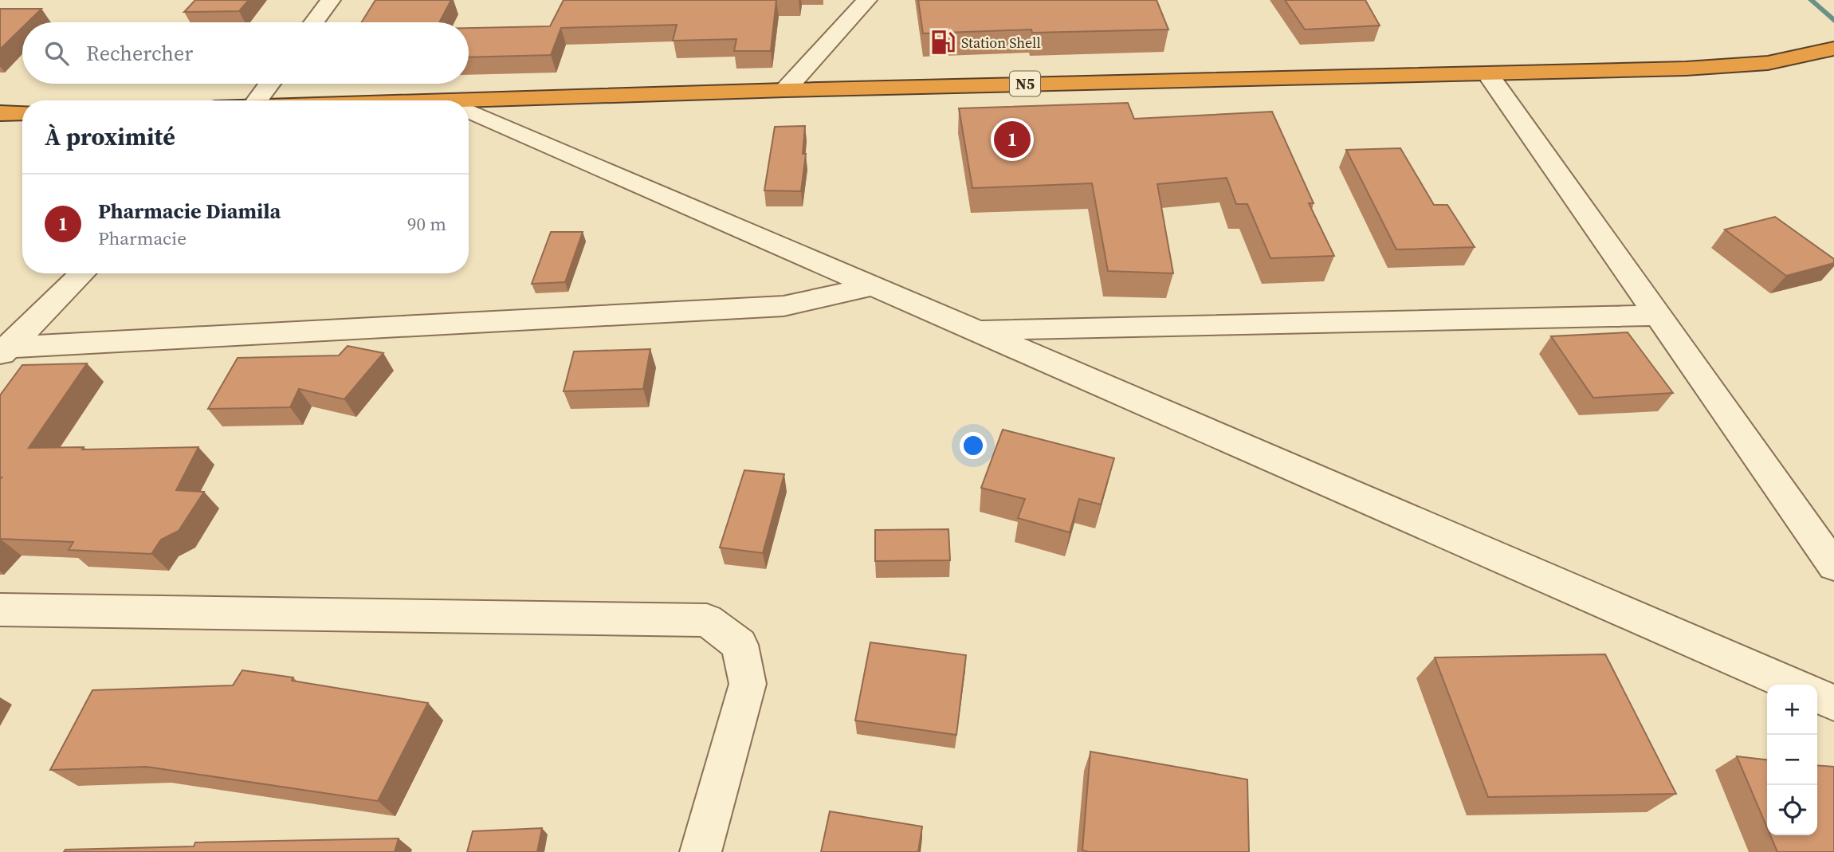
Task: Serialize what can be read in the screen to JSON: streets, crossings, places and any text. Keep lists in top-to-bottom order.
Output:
{
  "streets": {
    "highway": ["N5"]
  },
  "places": {
    "fuel station": ["Station Shell"]
  },
  "page": {
    "search": "Rechercher",
    "heading": "À proximité",
    "pins": "1",
    "list": [
      {
        "mark": "1",
        "name": "Pharmacie Diamila",
        "note": "Pharmacie",
        "value": "90 m"
      }
    ],
    "map_buttons": ["+", "−"]
  }
}
